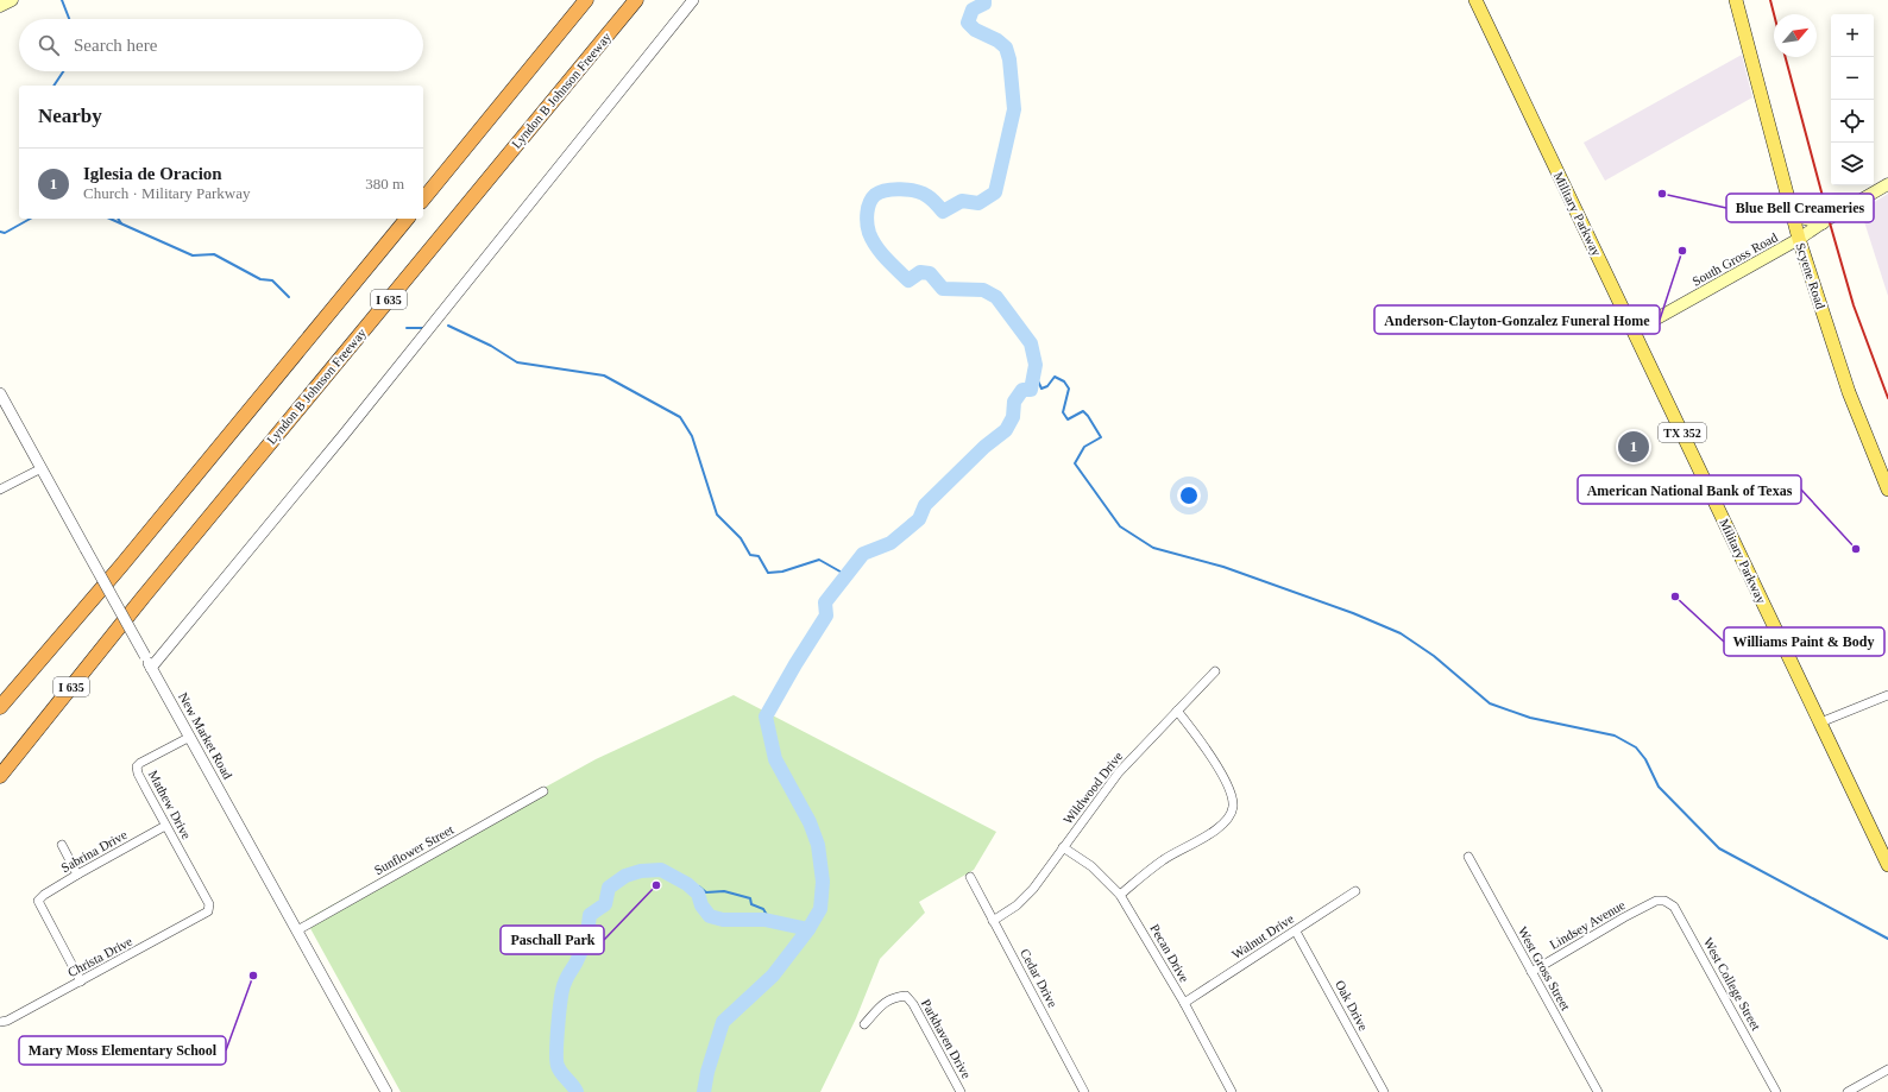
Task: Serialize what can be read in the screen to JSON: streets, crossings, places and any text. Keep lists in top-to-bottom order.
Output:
{
  "streets": {
    "highway": ["Lyndon B Johnson Freeway", "I 635"],
    "main road": [
      "Military Parkway",
      "South Gross Road",
      "Scyene Road",
      "TX 352"
    ],
    "street": [
      "New Market Road",
      "Wildwood Drive",
      "Mathew Drive",
      "Sunflower Street",
      "Sabrina Drive",
      "Lindsey Avenue",
      "Walnut Drive",
      "Pecan Drive",
      "Christa Drive",
      "West Gross Street",
      "Cedar Drive",
      "West College Street",
      "Oak Drive",
      "Parkhaven Drive"
    ]
  },
  "crossings": [
    ["Military Parkway", "South Gross Road"],
    ["South Gross Road", "Scyene Road"],
    ["New Market Road", "Mathew Drive"],
    ["New Market Road", "Sunflower Street"],
    ["Wildwood Drive", "Pecan Drive"],
    ["Wildwood Drive", "Cedar Drive"],
    ["Mathew Drive", "Sabrina Drive"],
    ["Mathew Drive", "Christa Drive"],
    ["Sabrina Drive", "Christa Drive"],
    ["Lindsey Avenue", "West Gross Street"],
    ["Lindsey Avenue", "West College Street"],
    ["Walnut Drive", "Pecan Drive"],
    ["Walnut Drive", "Oak Drive"]
  ],
  "places": [
    "Blue Bell Creameries",
    "Anderson-Clayton-Gonzalez Funeral Home",
    "American National Bank of Texas",
    "Williams Paint & Body",
    "Paschall Park",
    "Mary Moss Elementary School"
  ],
  "north": "top right",
  "page": {
    "map_buttons": ["+", "−"],
    "search": "Search here",
    "heading": "Nearby",
    "list": [
      {
        "mark": "1",
        "name": "Iglesia de Oracion",
        "note": "Church · Military Parkway",
        "value": "380 m"
      }
    ],
    "pins": "1"
  }
}
